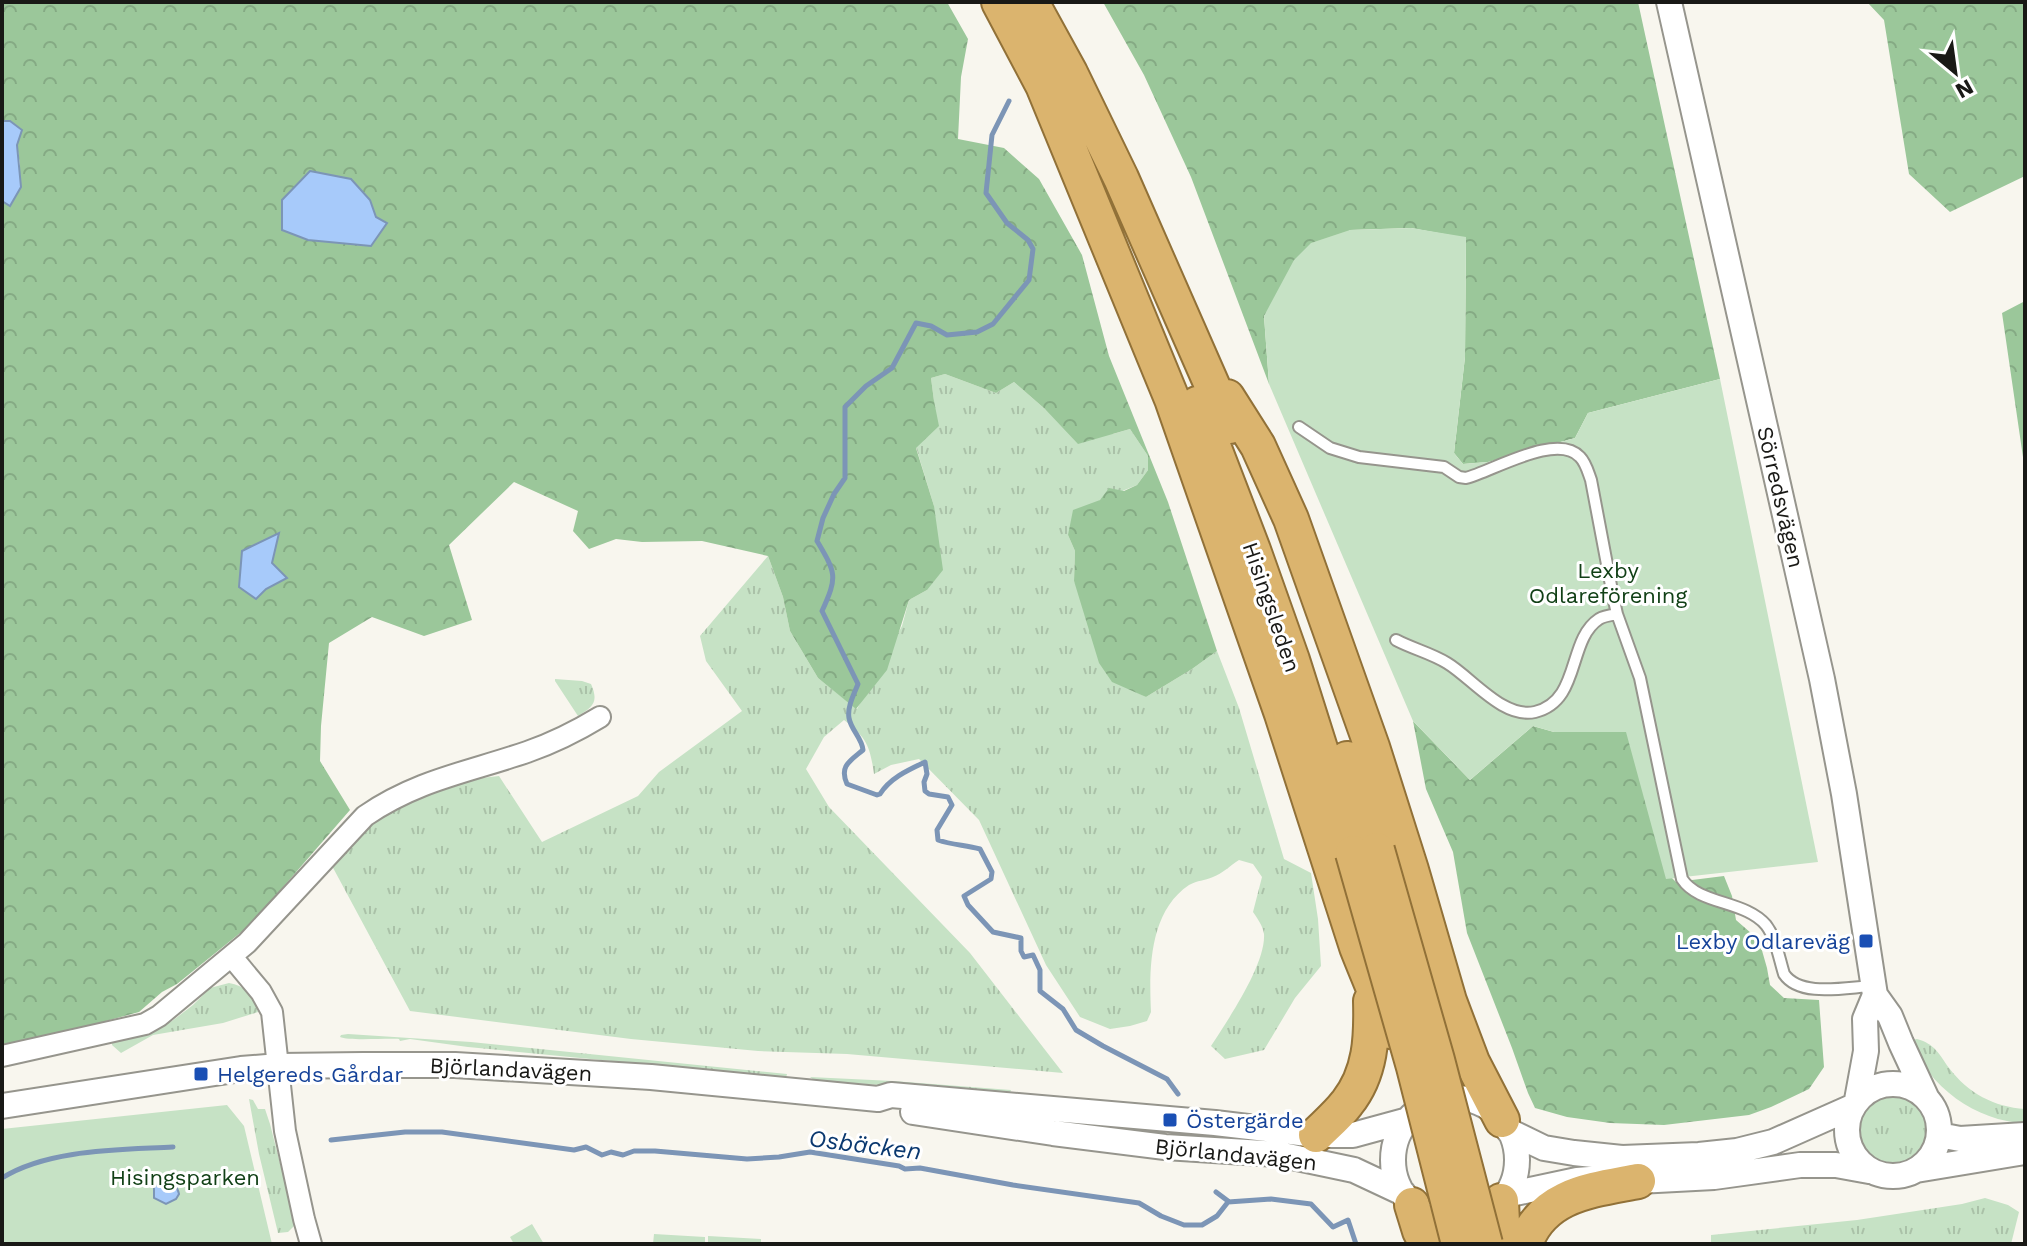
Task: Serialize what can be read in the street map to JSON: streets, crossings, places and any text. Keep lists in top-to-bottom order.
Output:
{
  "streets": {
    "highway": ["Hisingsleden"],
    "street": ["Sörredsvägen", "Björlandavägen"]
  },
  "water": ["Osbäcken"],
  "parks": ["Lexby Odlareförening", "Hisingsparken"],
  "places": {
    "transit": ["Lexby Odlareväg", "Helgereds Gårdar", "Östergärde"]
  },
  "north": "bottom right"
}
